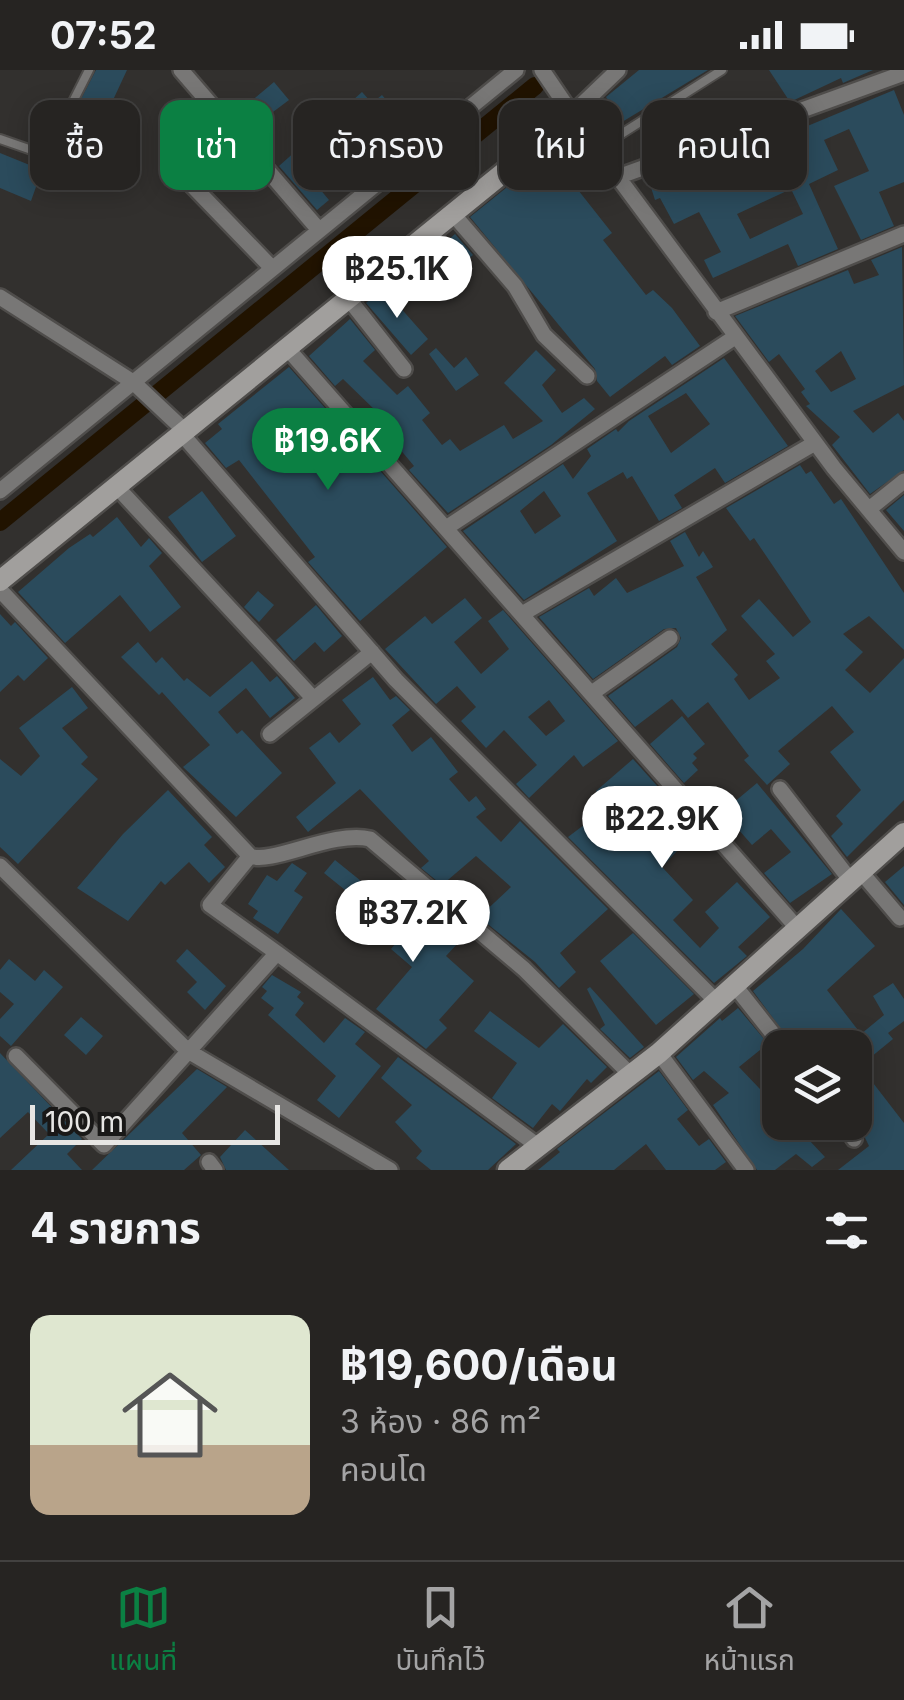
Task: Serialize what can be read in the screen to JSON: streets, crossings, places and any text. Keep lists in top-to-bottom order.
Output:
{
  "scale_bar": "100 m",
  "page": {
    "status": "07:52",
    "chip": [
      "ซื้อ",
      "เช่า",
      "ตัวกรอง",
      "ใหม่",
      "คอนโด"
    ],
    "price": [
      "฿25.1K",
      "฿19.6K",
      "฿22.9K",
      "฿37.2K"
    ],
    "scale": "100 m",
    "heading": "4 รายการ",
    "list": [
      {
        "name": "฿19,600/เดือน",
        "note": "3 ห้อง · 86 m² · คอนโด"
      }
    ],
    "tabs": ["แผนที่", "บันทึกไว้", "หน้าแรก"]
  }
}
